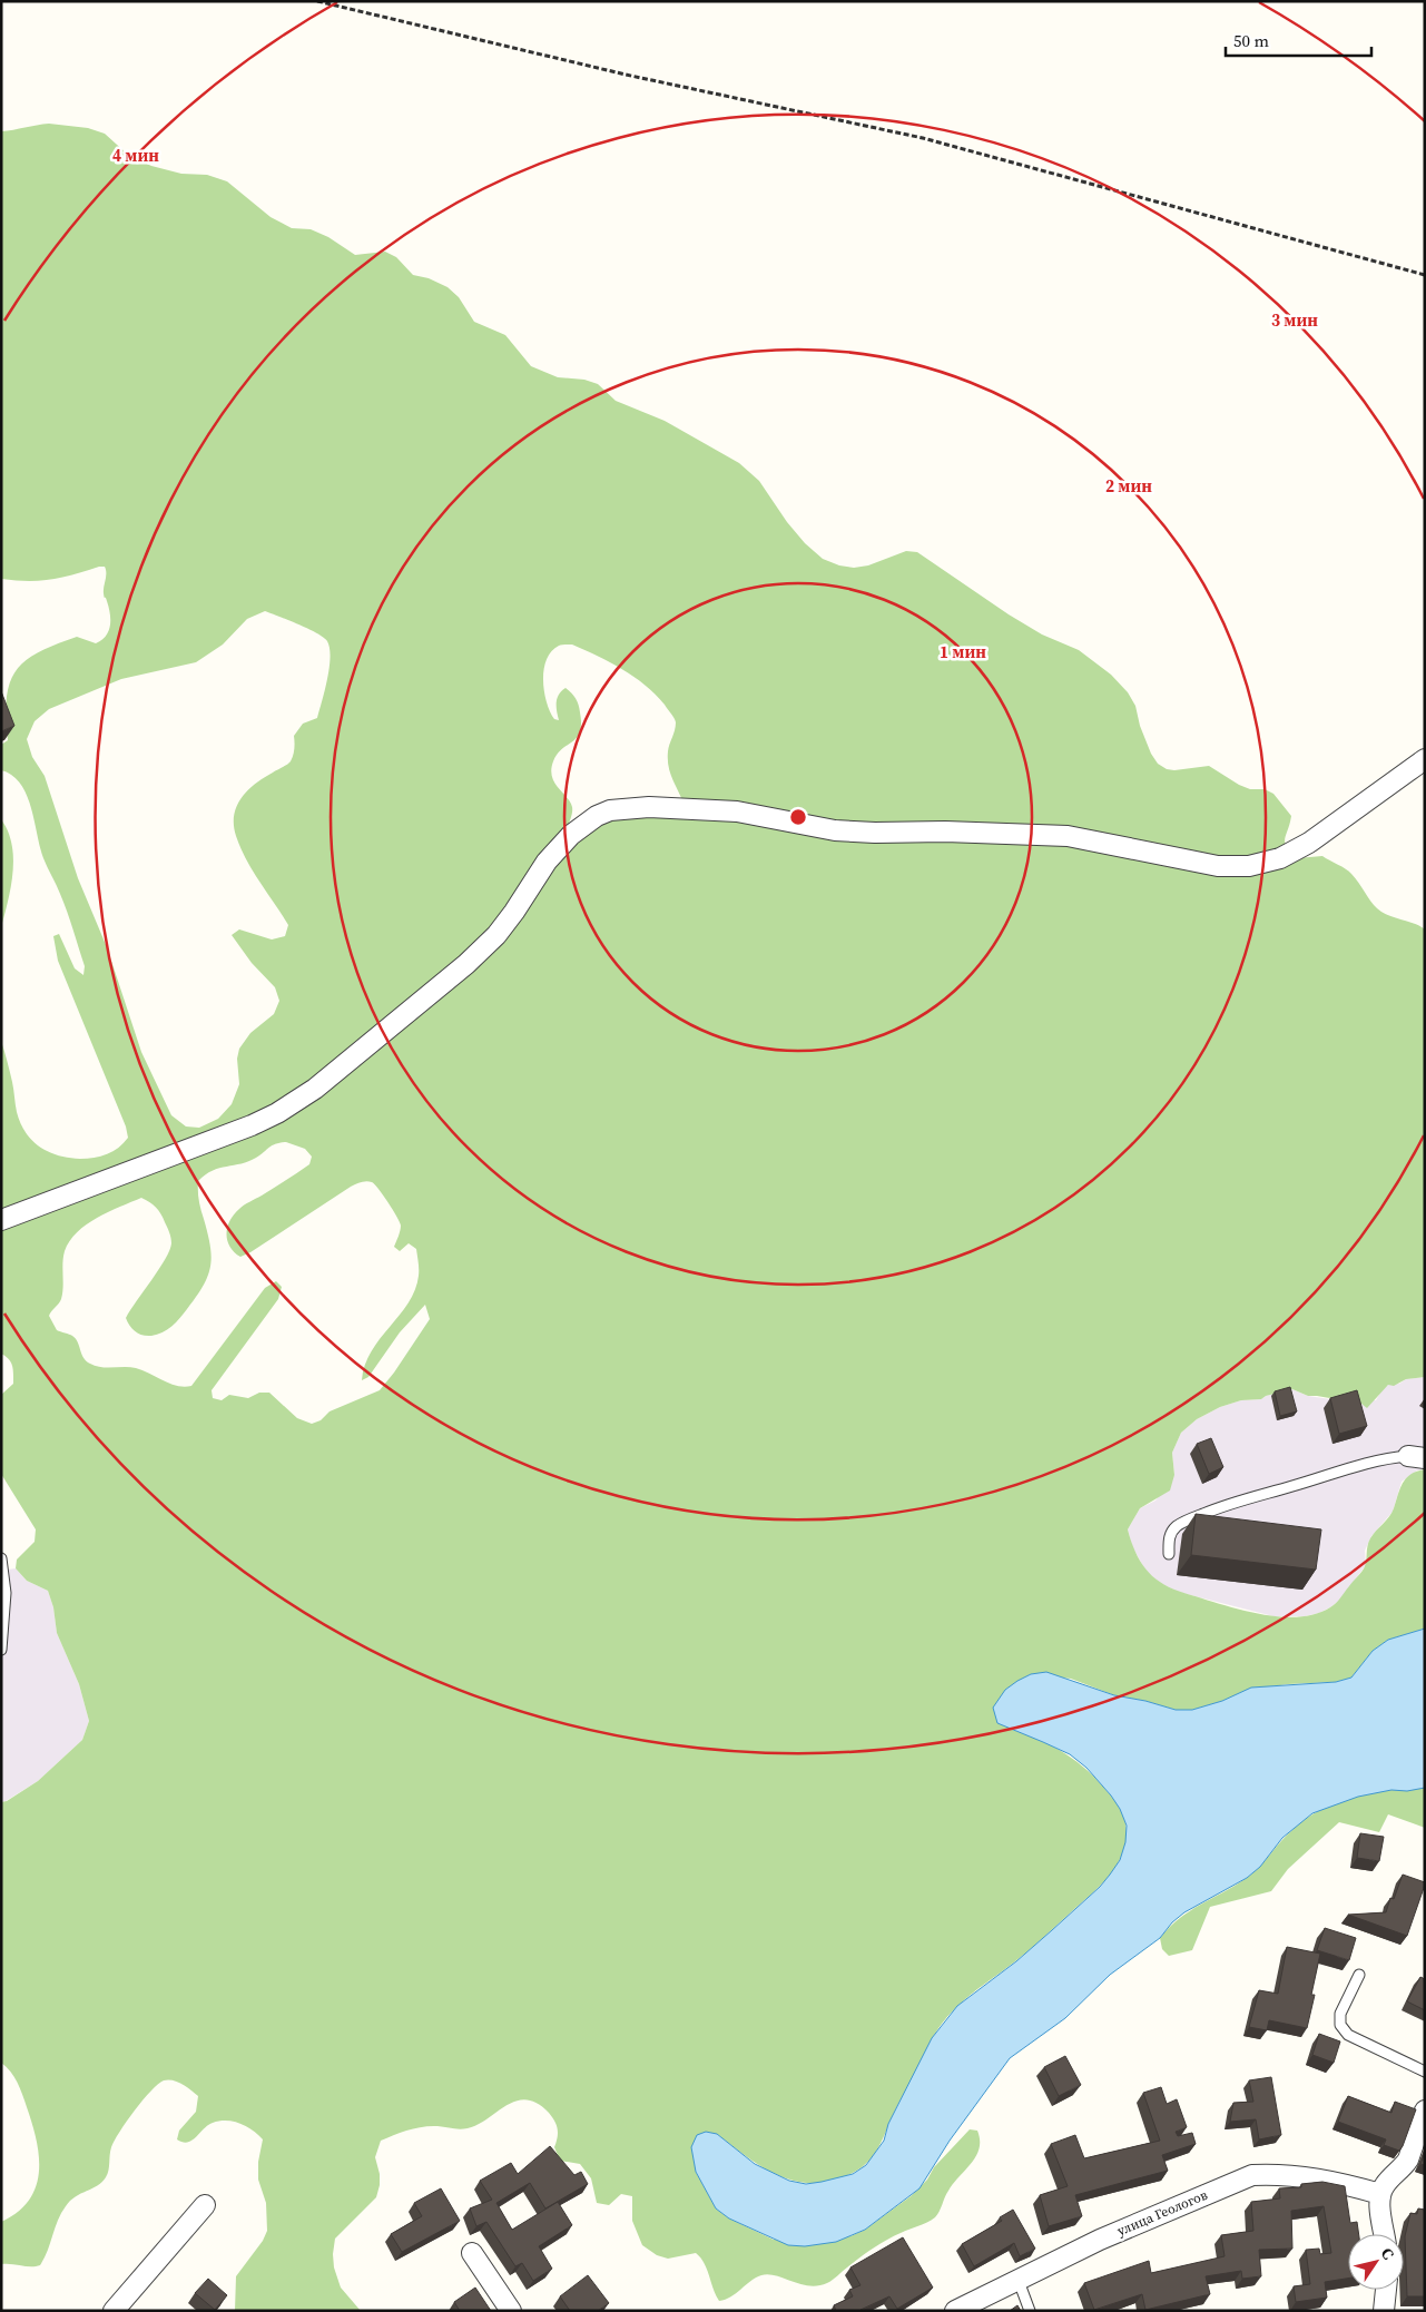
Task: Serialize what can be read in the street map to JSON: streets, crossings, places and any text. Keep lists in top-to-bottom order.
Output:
{
  "streets": {
    "street": ["улица Геологов"]
  },
  "scale_bar": "50 m",
  "north": "top right",
  "rings": [
    "4 мин",
    "3 мин",
    "2 мин",
    "1 мин"
  ]
}
